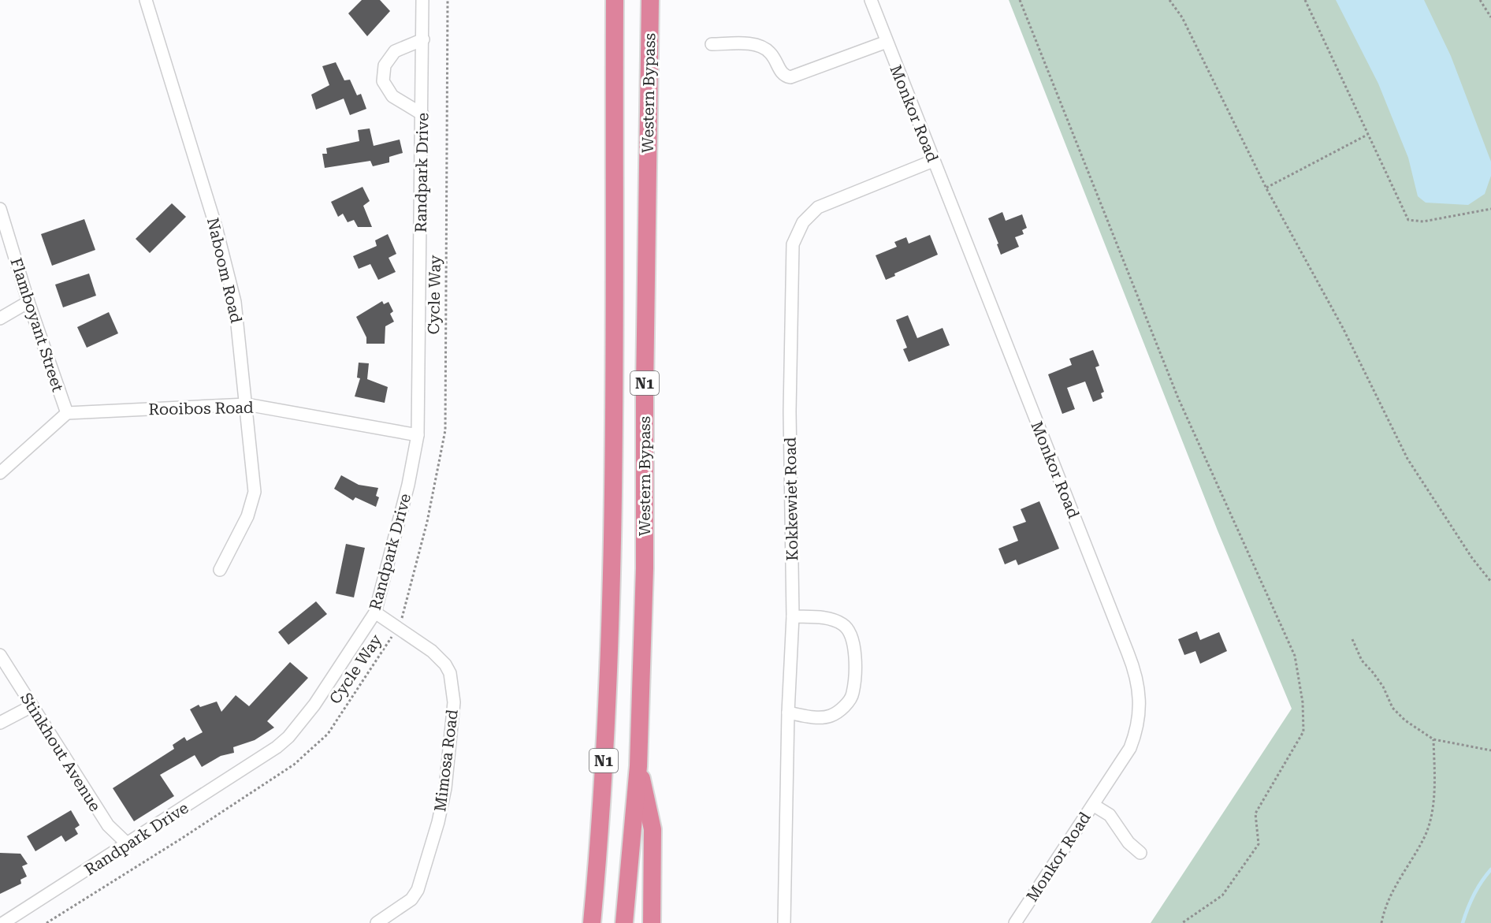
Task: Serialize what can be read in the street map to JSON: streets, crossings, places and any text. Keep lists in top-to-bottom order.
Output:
{
  "streets": {
    "highway": ["Western Bypass", "N1"],
    "street": [
      "Monkor Road",
      "Randpark Drive",
      "Naboom Road",
      "Flamboyant Street",
      "Rooibos Road",
      "Kokkewiet Road",
      "Stinkhout Avenue",
      "Mimosa Road"
    ],
    "path": ["Cycle Way"]
  },
  "crossings": [
    ["Monkor Road", "Kokkewiet Road"],
    ["Randpark Drive", "Rooibos Road"],
    ["Randpark Drive", "Stinkhout Avenue"],
    ["Randpark Drive", "Mimosa Road"],
    ["Naboom Road", "Rooibos Road"],
    ["Cycle Way", "Mimosa Road"],
    ["Flamboyant Street", "Rooibos Road"]
  ]
}
